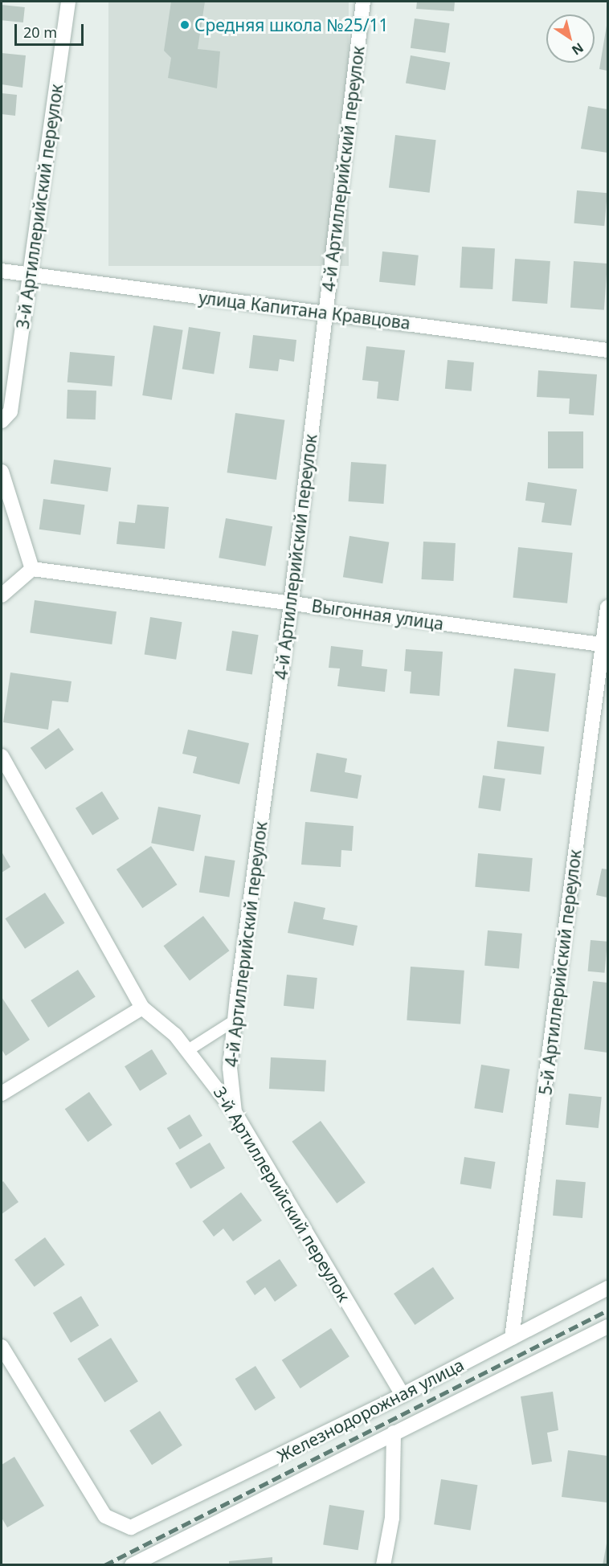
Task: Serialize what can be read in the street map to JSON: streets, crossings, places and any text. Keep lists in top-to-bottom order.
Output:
{
  "streets": {
    "street": [
      "4-й Артиллерийский переулок",
      "3-й Артиллерийский переулок",
      "улица Капитана Кравцова",
      "Выгонная улица",
      "5-й Артиллерийский переулок",
      "Железнодорожная улица"
    ]
  },
  "crossings": [
    ["4-й Артиллерийский переулок", "3-й Артиллерийский переулок"],
    ["4-й Артиллерийский переулок", "улица Капитана Кравцова"],
    ["4-й Артиллерийский переулок", "Выгонная улица"],
    ["3-й Артиллерийский переулок", "улица Капитана Кравцова"],
    ["3-й Артиллерийский переулок", "Железнодорожная улица"],
    ["Выгонная улица", "5-й Артиллерийский переулок"],
    ["5-й Артиллерийский переулок", "Железнодорожная улица"]
  ],
  "places": ["Средняя школа №25/11"],
  "scale_bar": "20 m",
  "north": "bottom right"
}
